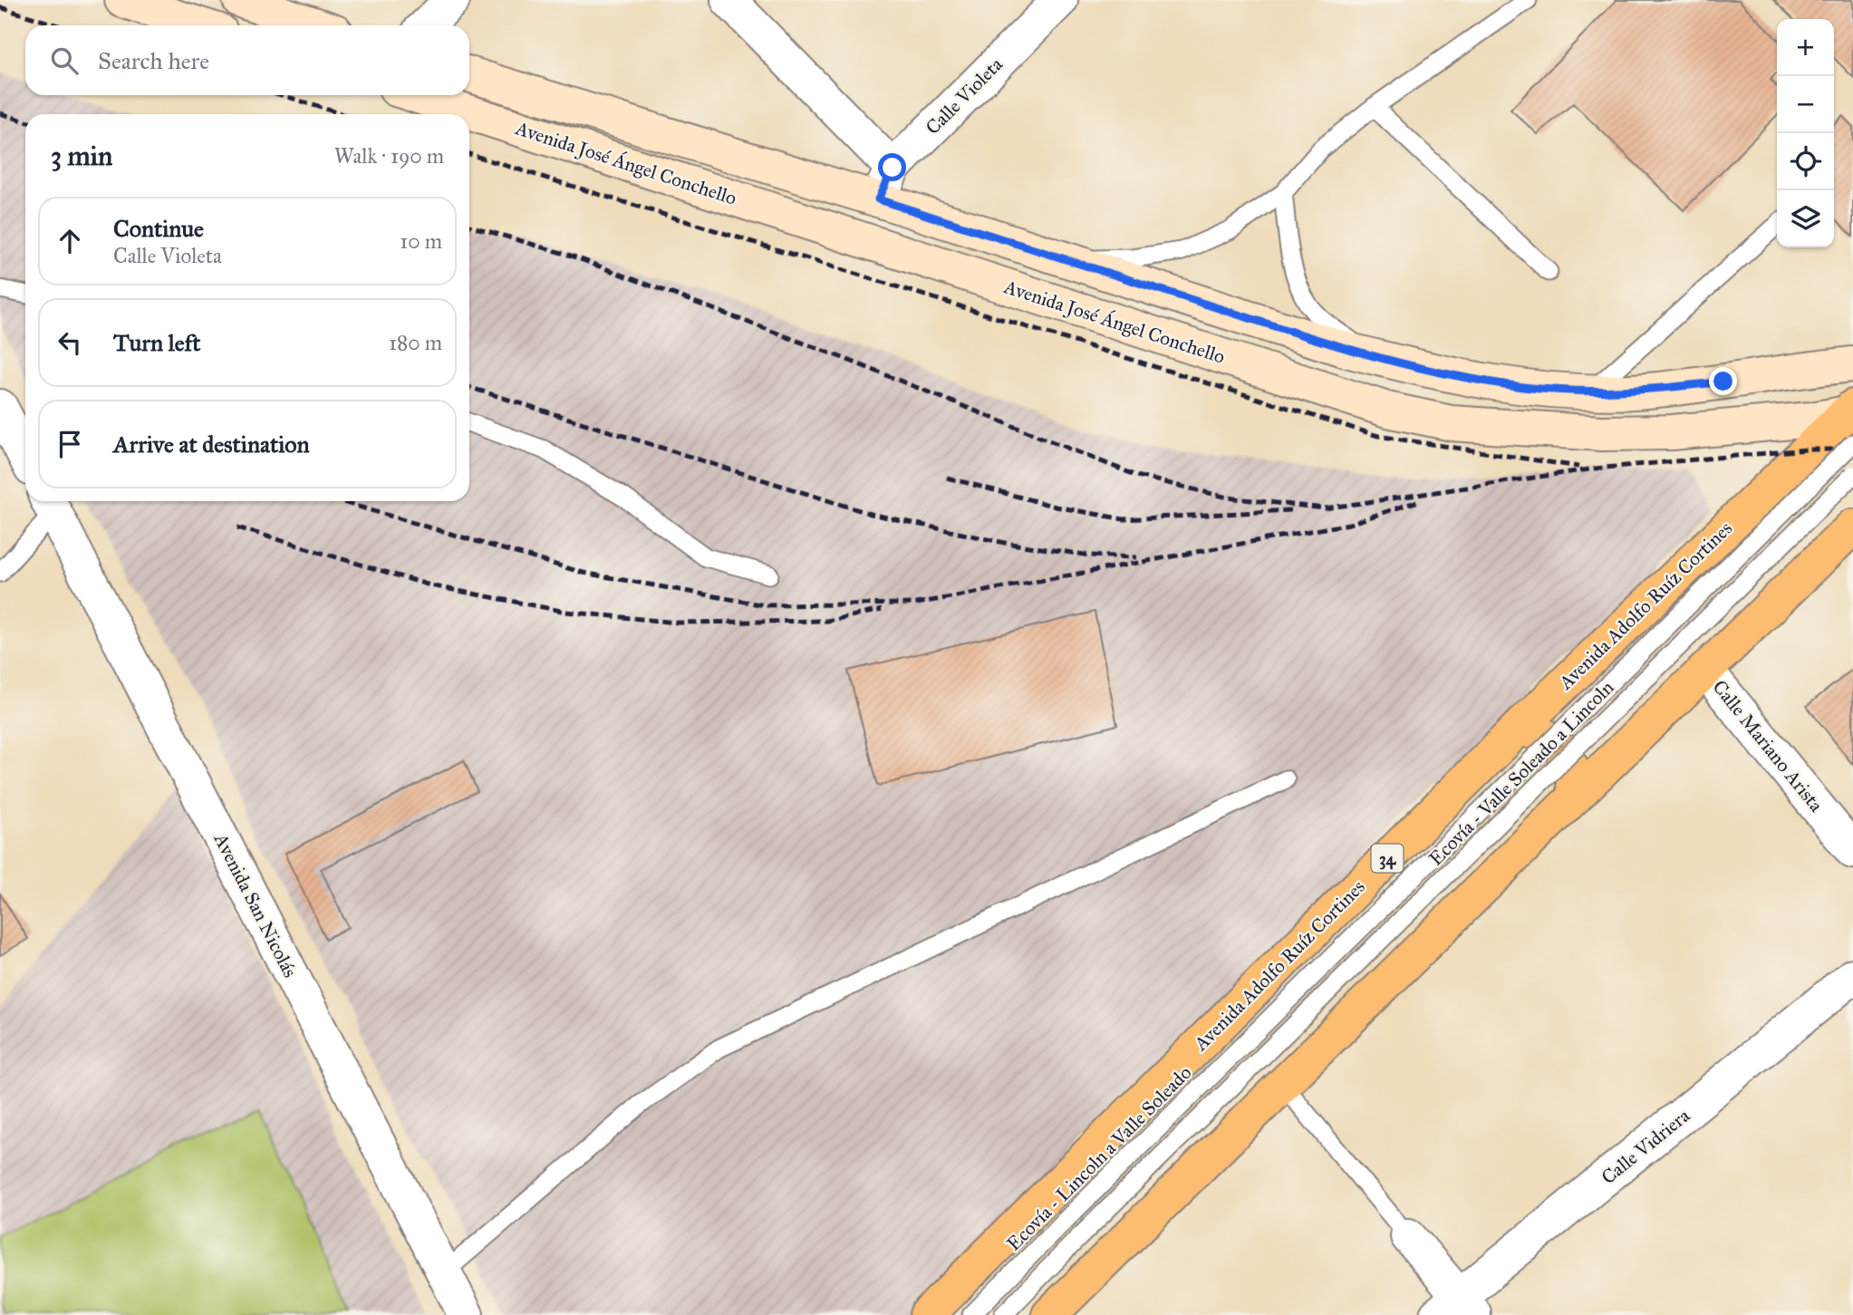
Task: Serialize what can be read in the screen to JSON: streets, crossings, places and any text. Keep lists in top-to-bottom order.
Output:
{
  "streets": {
    "main road": ["Avenida José Ángel Conchello", "Avenida Adolfo Ruíz Cortines", "34"],
    "street": [
      "Calle Violeta",
      "Calle Mariano Arista",
      "Avenida San Nicolás",
      "Calle Vidriera"
    ],
    "lane": ["Ecovía - Valle Soleado a Lincoln", "Ecovía - Lincoln a Valle Soleado"]
  },
  "crossings": [
    ["Calle Violeta", "Avenida José Ángel Conchello"],
    ["Avenida José Ángel Conchello", "Avenida Adolfo Ruíz Cortines"],
    ["Avenida José Ángel Conchello", "Ecovía - Lincoln a Valle Soleado"],
    ["Avenida Adolfo Ruíz Cortines", "Ecovía - Lincoln a Valle Soleado"]
  ],
  "page": {
    "map_buttons": ["+", "−"],
    "search": "Search here",
    "heading": ["3 min", "Walk · 190 m"],
    "list": [
      ["Continue", "Calle Violeta", "10 m"],
      ["Turn left", "180 m"],
      "Arrive at destination"
    ]
  }
}
